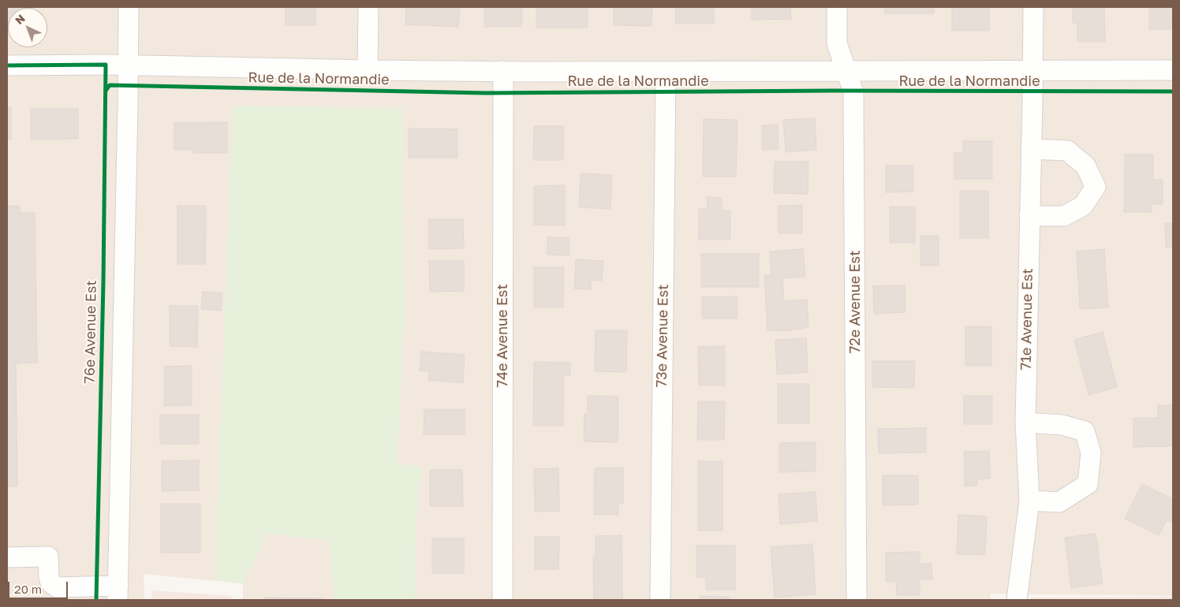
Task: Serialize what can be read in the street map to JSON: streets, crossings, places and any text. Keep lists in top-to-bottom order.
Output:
{
  "streets": {
    "street": [
      "Rue de la Normandie",
      "72e Avenue Est",
      "71e Avenue Est",
      "74e Avenue Est",
      "73e Avenue Est"
    ],
    "cycle path": ["76e Avenue Est"]
  },
  "crossings": [
    ["Rue de la Normandie", "72e Avenue Est"],
    ["Rue de la Normandie", "71e Avenue Est"],
    ["Rue de la Normandie", "74e Avenue Est"],
    ["Rue de la Normandie", "73e Avenue Est"]
  ],
  "scale_bar": "20 m",
  "north": "top left"
}
